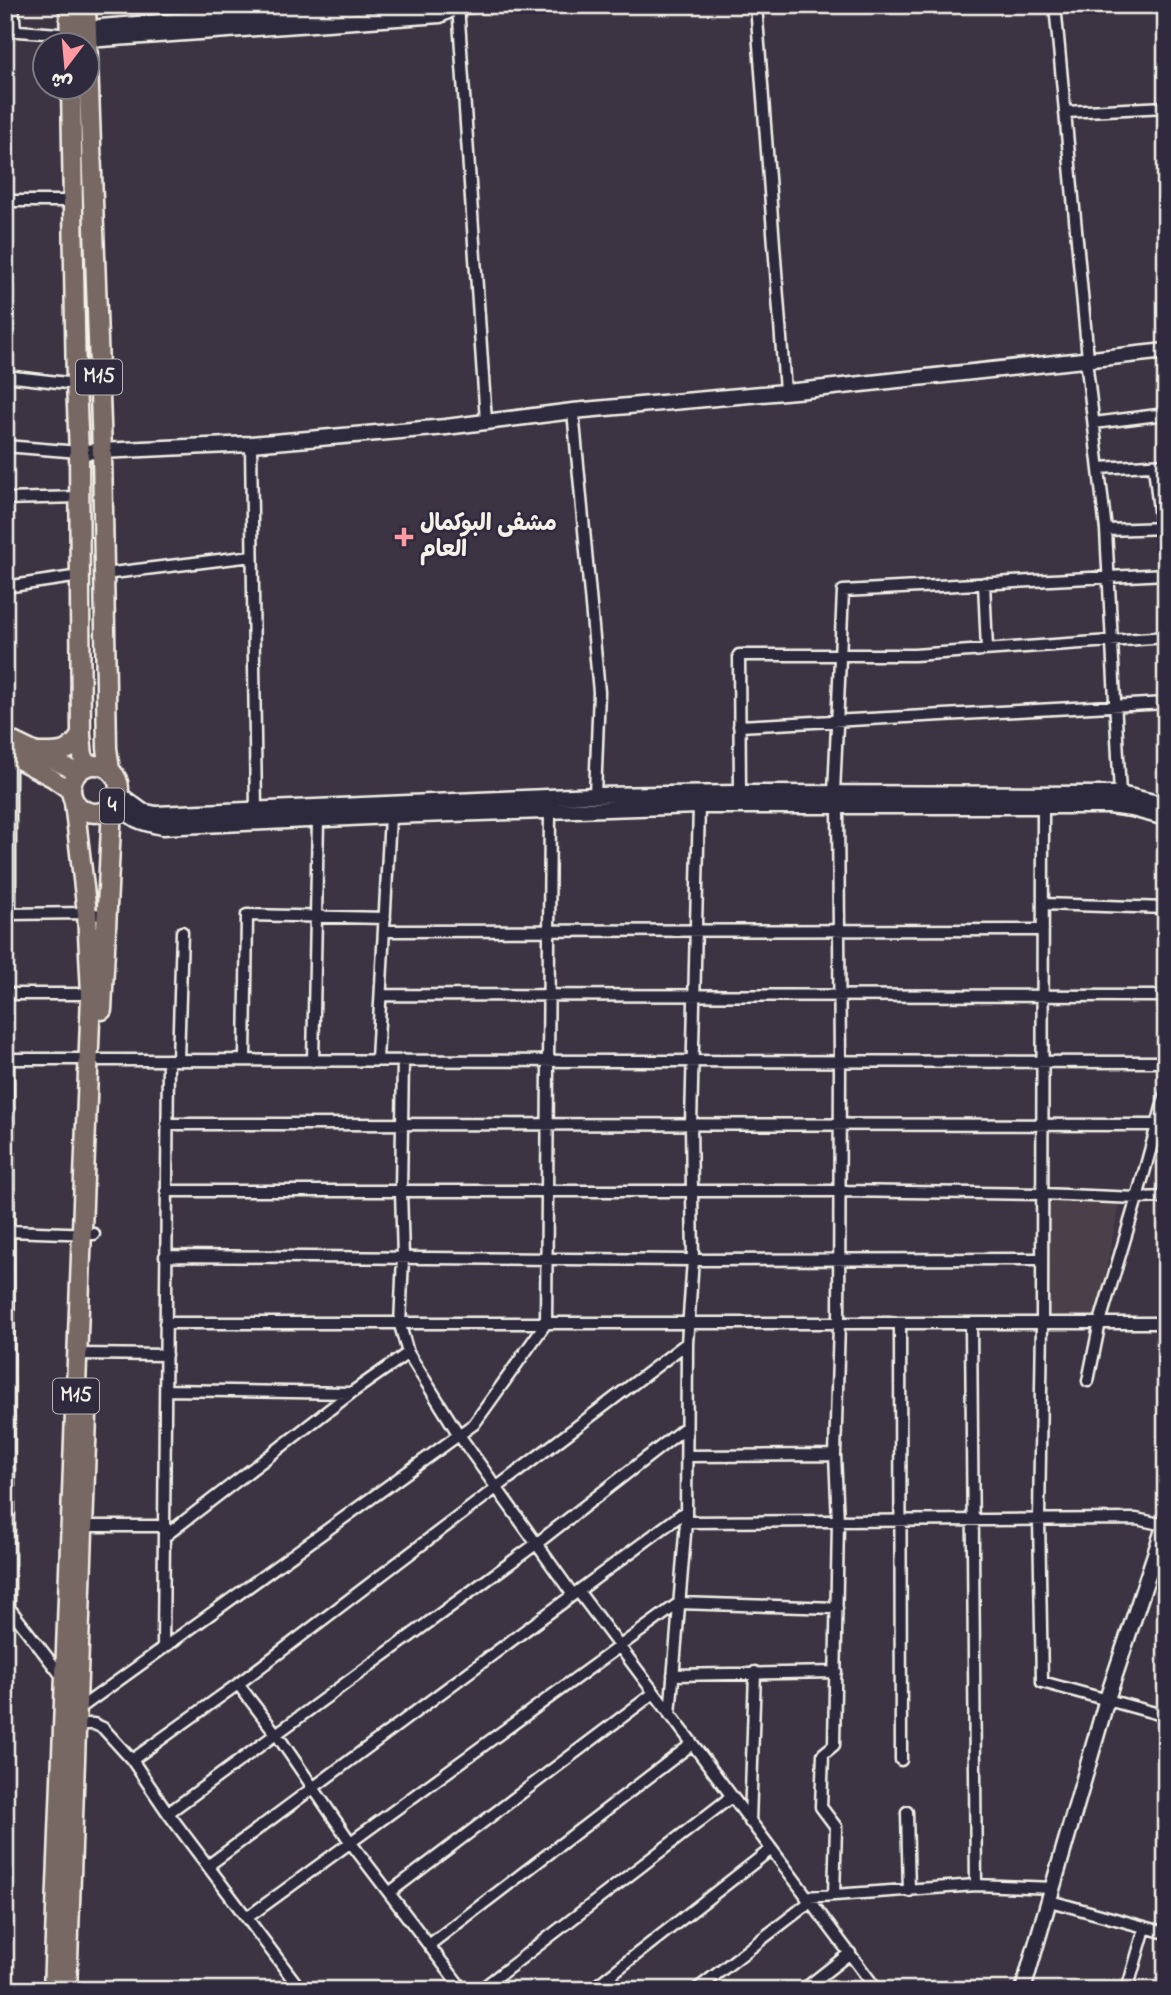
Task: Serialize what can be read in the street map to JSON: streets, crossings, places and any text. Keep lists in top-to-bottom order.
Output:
{
  "streets": {
    "highway": ["M15", "4"]
  },
  "crossings": [
    ["M15", "4"]
  ],
  "places": {
    "health": ["مشفى البوكمال العام"]
  },
  "north": "bottom"
}
